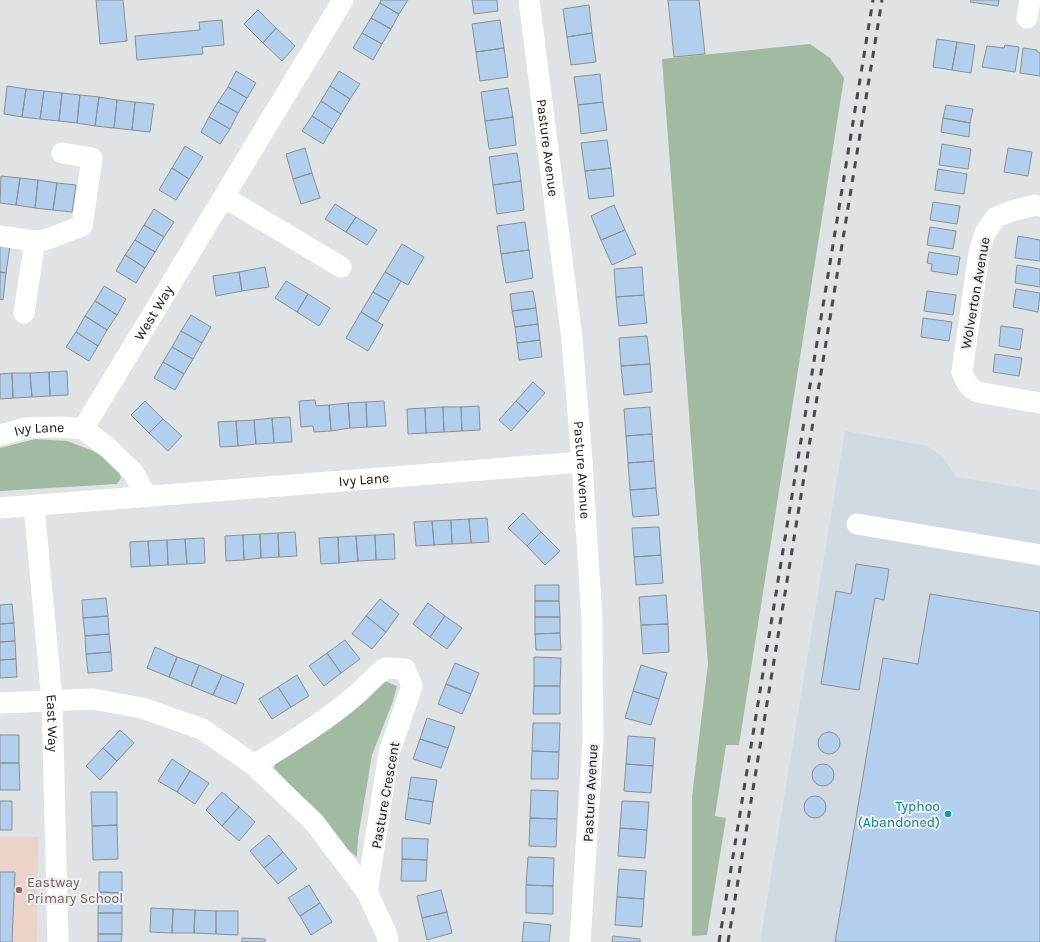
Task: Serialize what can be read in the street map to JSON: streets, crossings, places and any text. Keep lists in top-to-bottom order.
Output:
{
  "streets": {
    "street": [
      "Pasture Avenue",
      "Wolverton Avenue",
      "West Way",
      "Ivy Lane",
      "East Way",
      "Pasture Crescent"
    ]
  },
  "crossings": [
    ["Pasture Avenue", "Ivy Lane"],
    ["West Way", "Ivy Lane"],
    ["Ivy Lane", "East Way"]
  ],
  "places": ["Typhoo (Abandoned)", "Eastway Primary School"]
}
